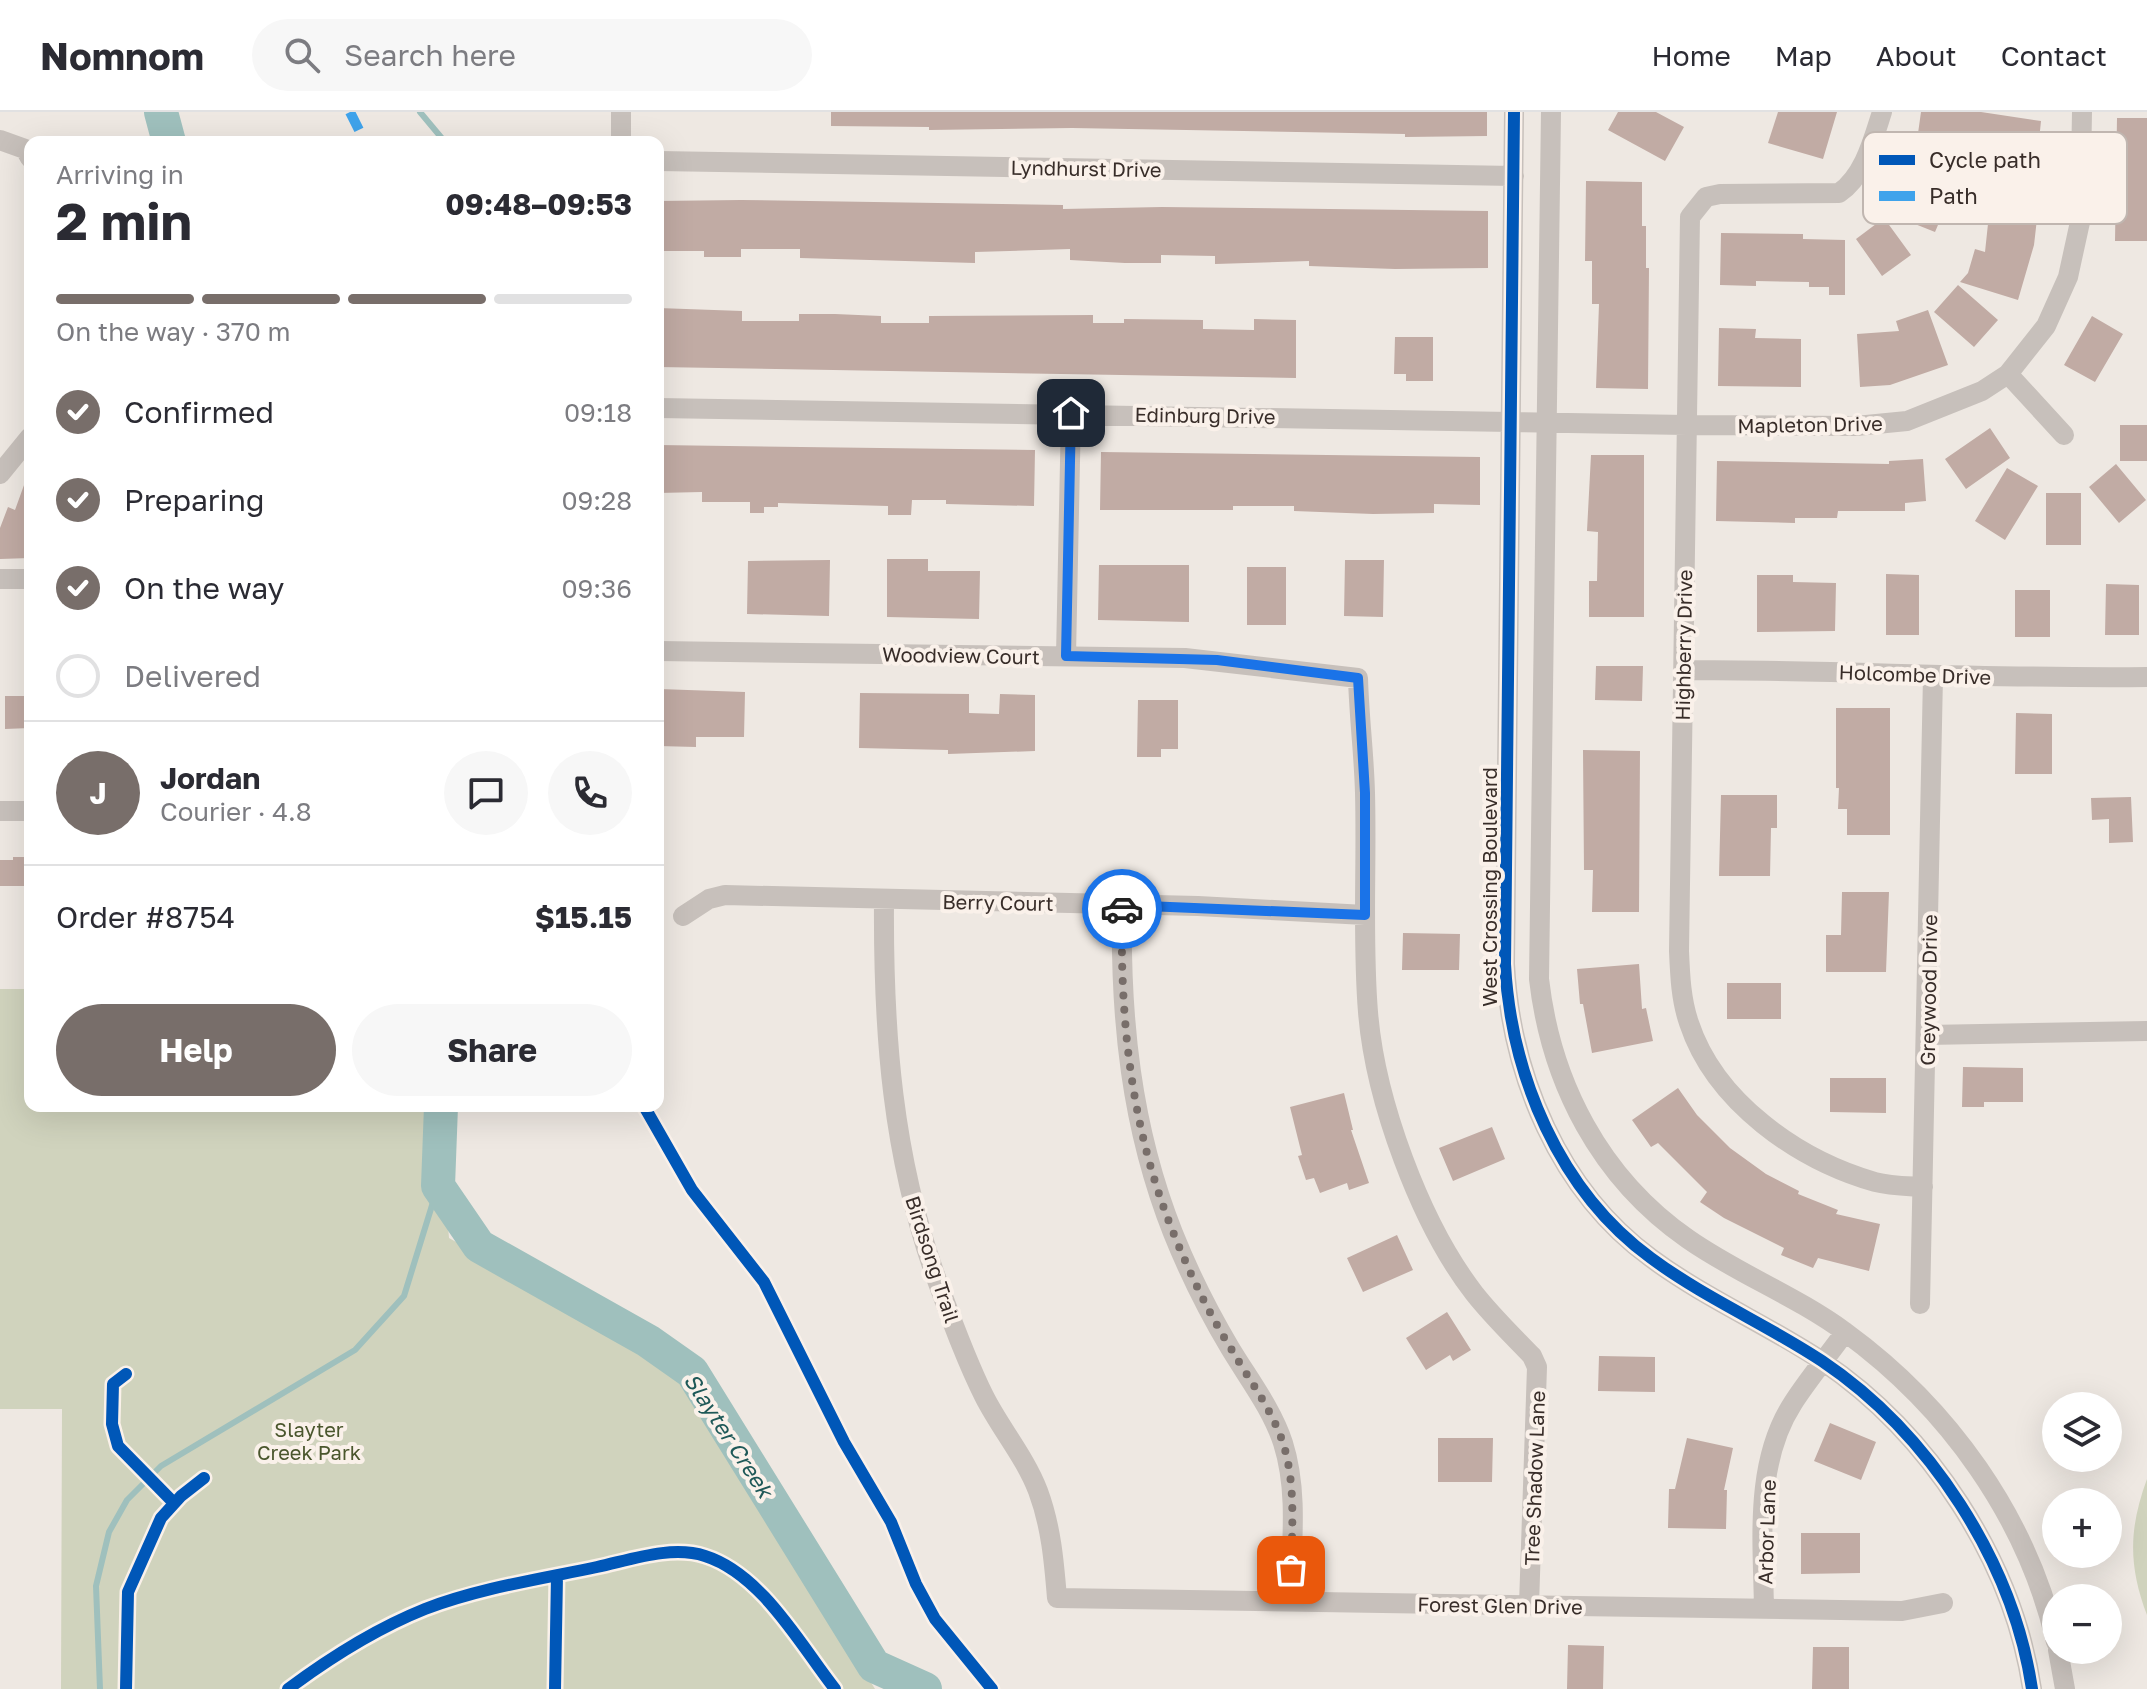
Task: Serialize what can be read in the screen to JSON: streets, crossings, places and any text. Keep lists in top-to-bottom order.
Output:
{
  "streets": {
    "street": [
      "Lyndhurst Drive",
      "Edinburg Drive",
      "Mapleton Drive",
      "Highberry Drive",
      "Woodview Court",
      "Holcombe Drive",
      "West Crossing Boulevard",
      "Berry Court",
      "Greywood Drive",
      "Birdsong Trail",
      "Tree Shadow Lane",
      "Arbor Lane",
      "Forest Glen Drive"
    ]
  },
  "crossings": [
    ["Lyndhurst Drive", "West Crossing Boulevard"],
    ["Edinburg Drive", "Mapleton Drive"],
    ["Edinburg Drive", "West Crossing Boulevard"],
    ["Mapleton Drive", "Highberry Drive"],
    ["Mapleton Drive", "West Crossing Boulevard"],
    ["Highberry Drive", "Holcombe Drive"],
    ["Highberry Drive", "Greywood Drive"],
    ["Woodview Court", "Tree Shadow Lane"],
    ["Holcombe Drive", "Greywood Drive"],
    ["West Crossing Boulevard", "Arbor Lane"],
    ["Berry Court", "Birdsong Trail"],
    ["Berry Court", "Tree Shadow Lane"],
    ["Birdsong Trail", "Forest Glen Drive"],
    ["Tree Shadow Lane", "Forest Glen Drive"],
    ["Arbor Lane", "Forest Glen Drive"]
  ],
  "water": ["Slayter Creek"],
  "parks": ["Slayter Creek Park"],
  "legend": ["Cycle path", "Path"],
  "page": {
    "header": "Nomnom",
    "search": "Search here",
    "nav": [
      "Home",
      "Map",
      "About",
      "Contact"
    ],
    "heading": ["2 min", "Arriving in", "09:48–09:53"],
    "panel": [
      "Jordan",
      "Courier · 4.8",
      "Order #8754",
      "$15.15"
    ],
    "bar": "On the way · 370 m",
    "list": [
      ["Confirmed", "09:18"],
      ["Preparing", "09:28"],
      ["On the way", "09:36"],
      "Delivered"
    ],
    "round": "J",
    "buttons": ["Help", "Share"],
    "map_buttons": ["+", "−"]
  }
}
